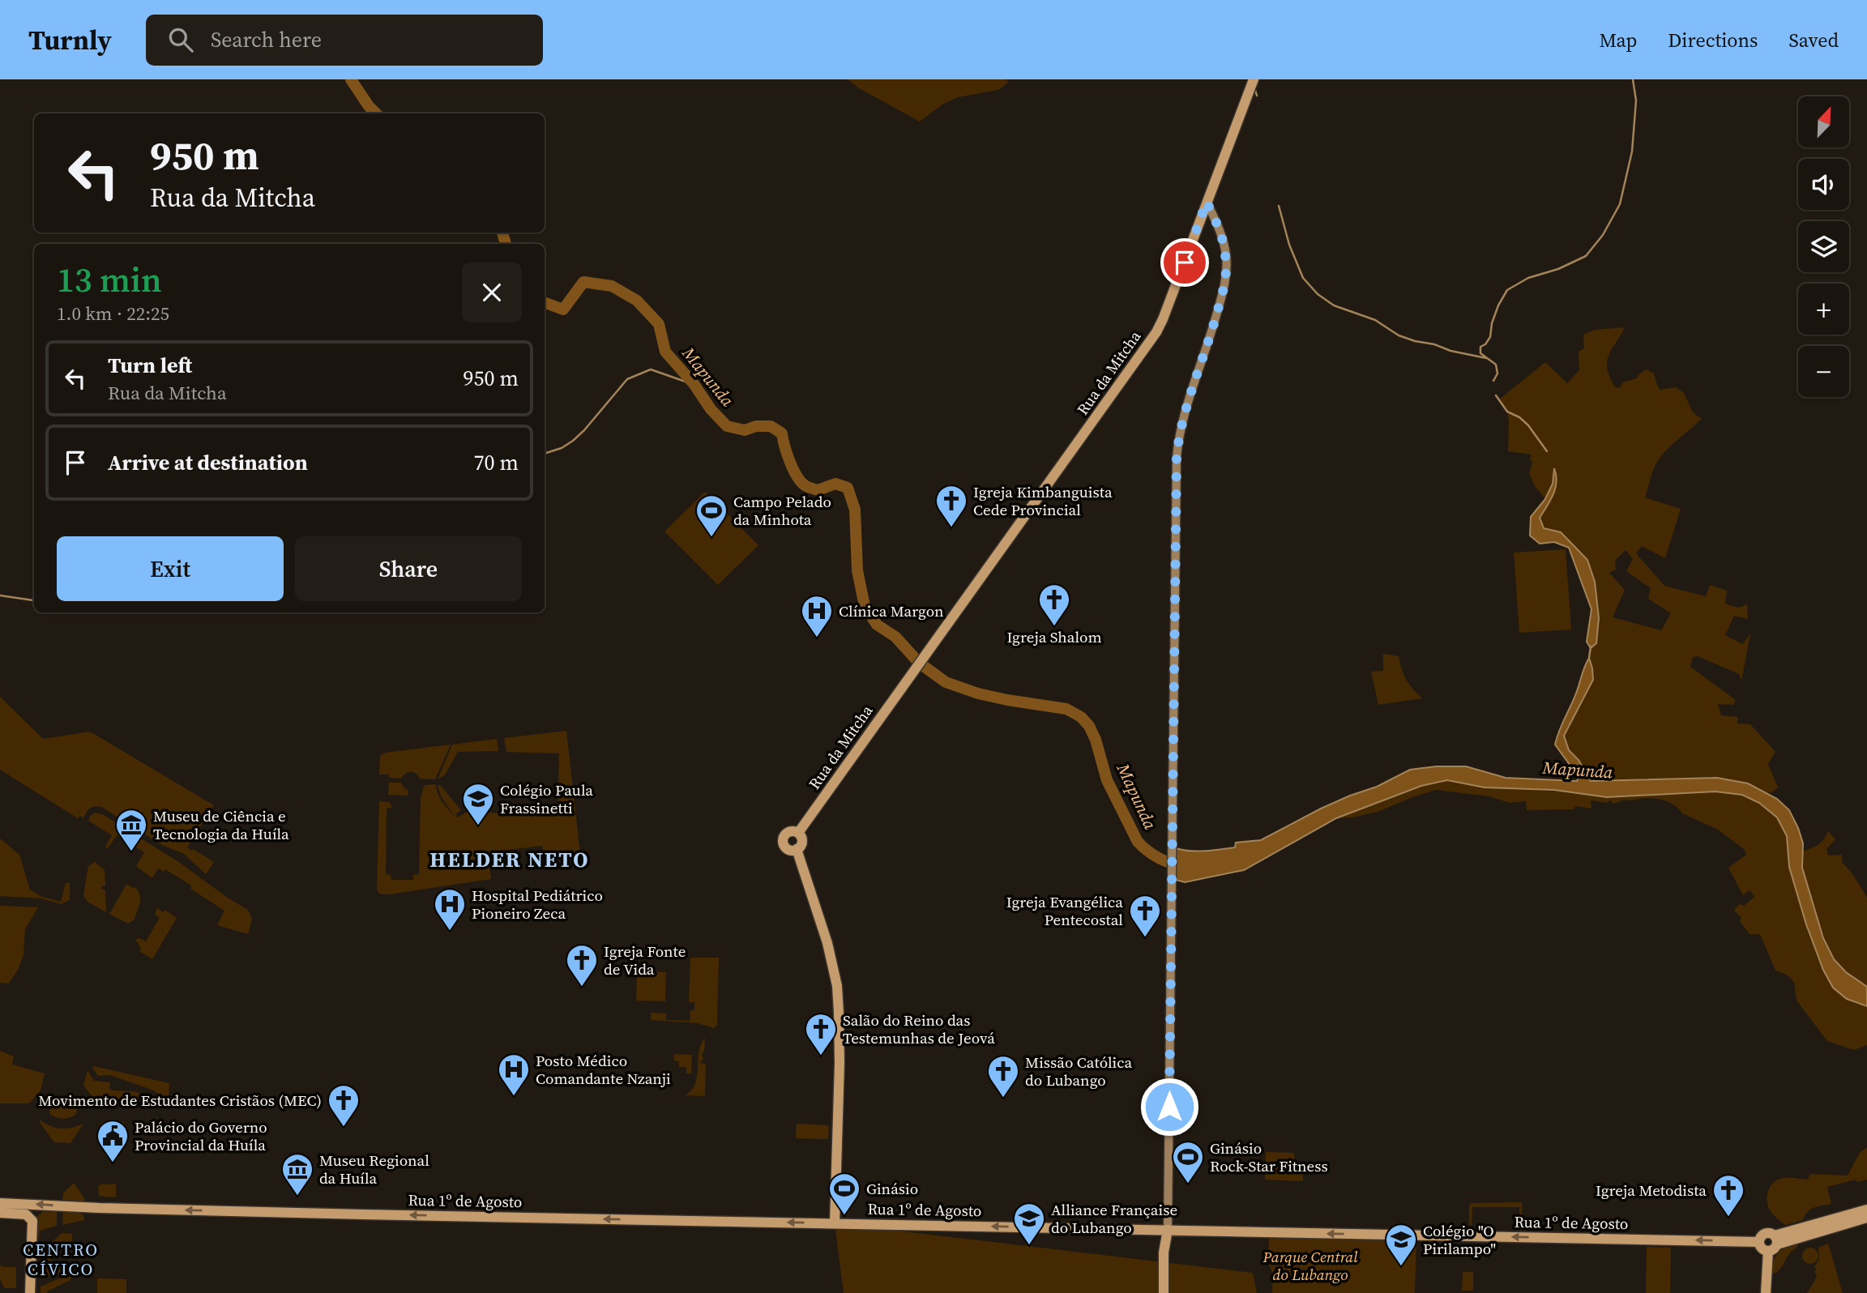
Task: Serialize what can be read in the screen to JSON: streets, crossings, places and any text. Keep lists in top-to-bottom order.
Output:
{
  "streets": {
    "main road": ["Rua da Mitcha", "Rua 1º de Agosto"]
  },
  "one_way": ["Rua 1º de Agosto"],
  "districts": ["HELDER NETO", "CENTRO CÍVICO"],
  "water": ["Mapunda"],
  "parks": ["Parque Central do Lubango"],
  "places": {
    "church": [
      "Igreja Kimbanguista Cede Provincial",
      "Igreja Shalom",
      "Igreja Evangélica Pentecostal",
      "Igreja Fonte de Vida",
      "Salão do Reino das Testemunhas de Jeová",
      "Missão Católica do Lubango",
      "Movimento de Estudantes Cristãos (MEC)",
      "Igreja Metodista"
    ],
    "sports": ["Campo Pelado da Minhota", "Ginásio Rock-Star Fitness", "Ginásio"],
    "hospital": ["Clínica Margon", "Hospital Pediátrico Pioneiro Zeca", "Posto Médico Comandante Nzanji"],
    "school or university": ["Colégio Paula Frassinetti", "Alliance Française do Lubango", "Colégio \"O Pirilampo\""],
    "museum": ["Museu de Ciência e Tecnologia da Huíla", "Museu Regional da Huíla"],
    "public building": ["Palácio do Governo Provincial da Huíla"]
  },
  "north": "top right",
  "page": {
    "header": "Turnly",
    "search": "Search here",
    "nav": ["Map", "Directions", "Saved"],
    "map_buttons": ["+", "−"],
    "turn": ["950 m", "Rua da Mitcha"],
    "heading": ["13 min", "1.0 km · 22:25"],
    "list": [
      {
        "name": "Turn left",
        "note": "Rua da Mitcha",
        "value": "950 m"
      },
      {
        "name": "Arrive at destination",
        "value": "70 m"
      }
    ],
    "buttons": ["Exit", "Share"]
  }
}
